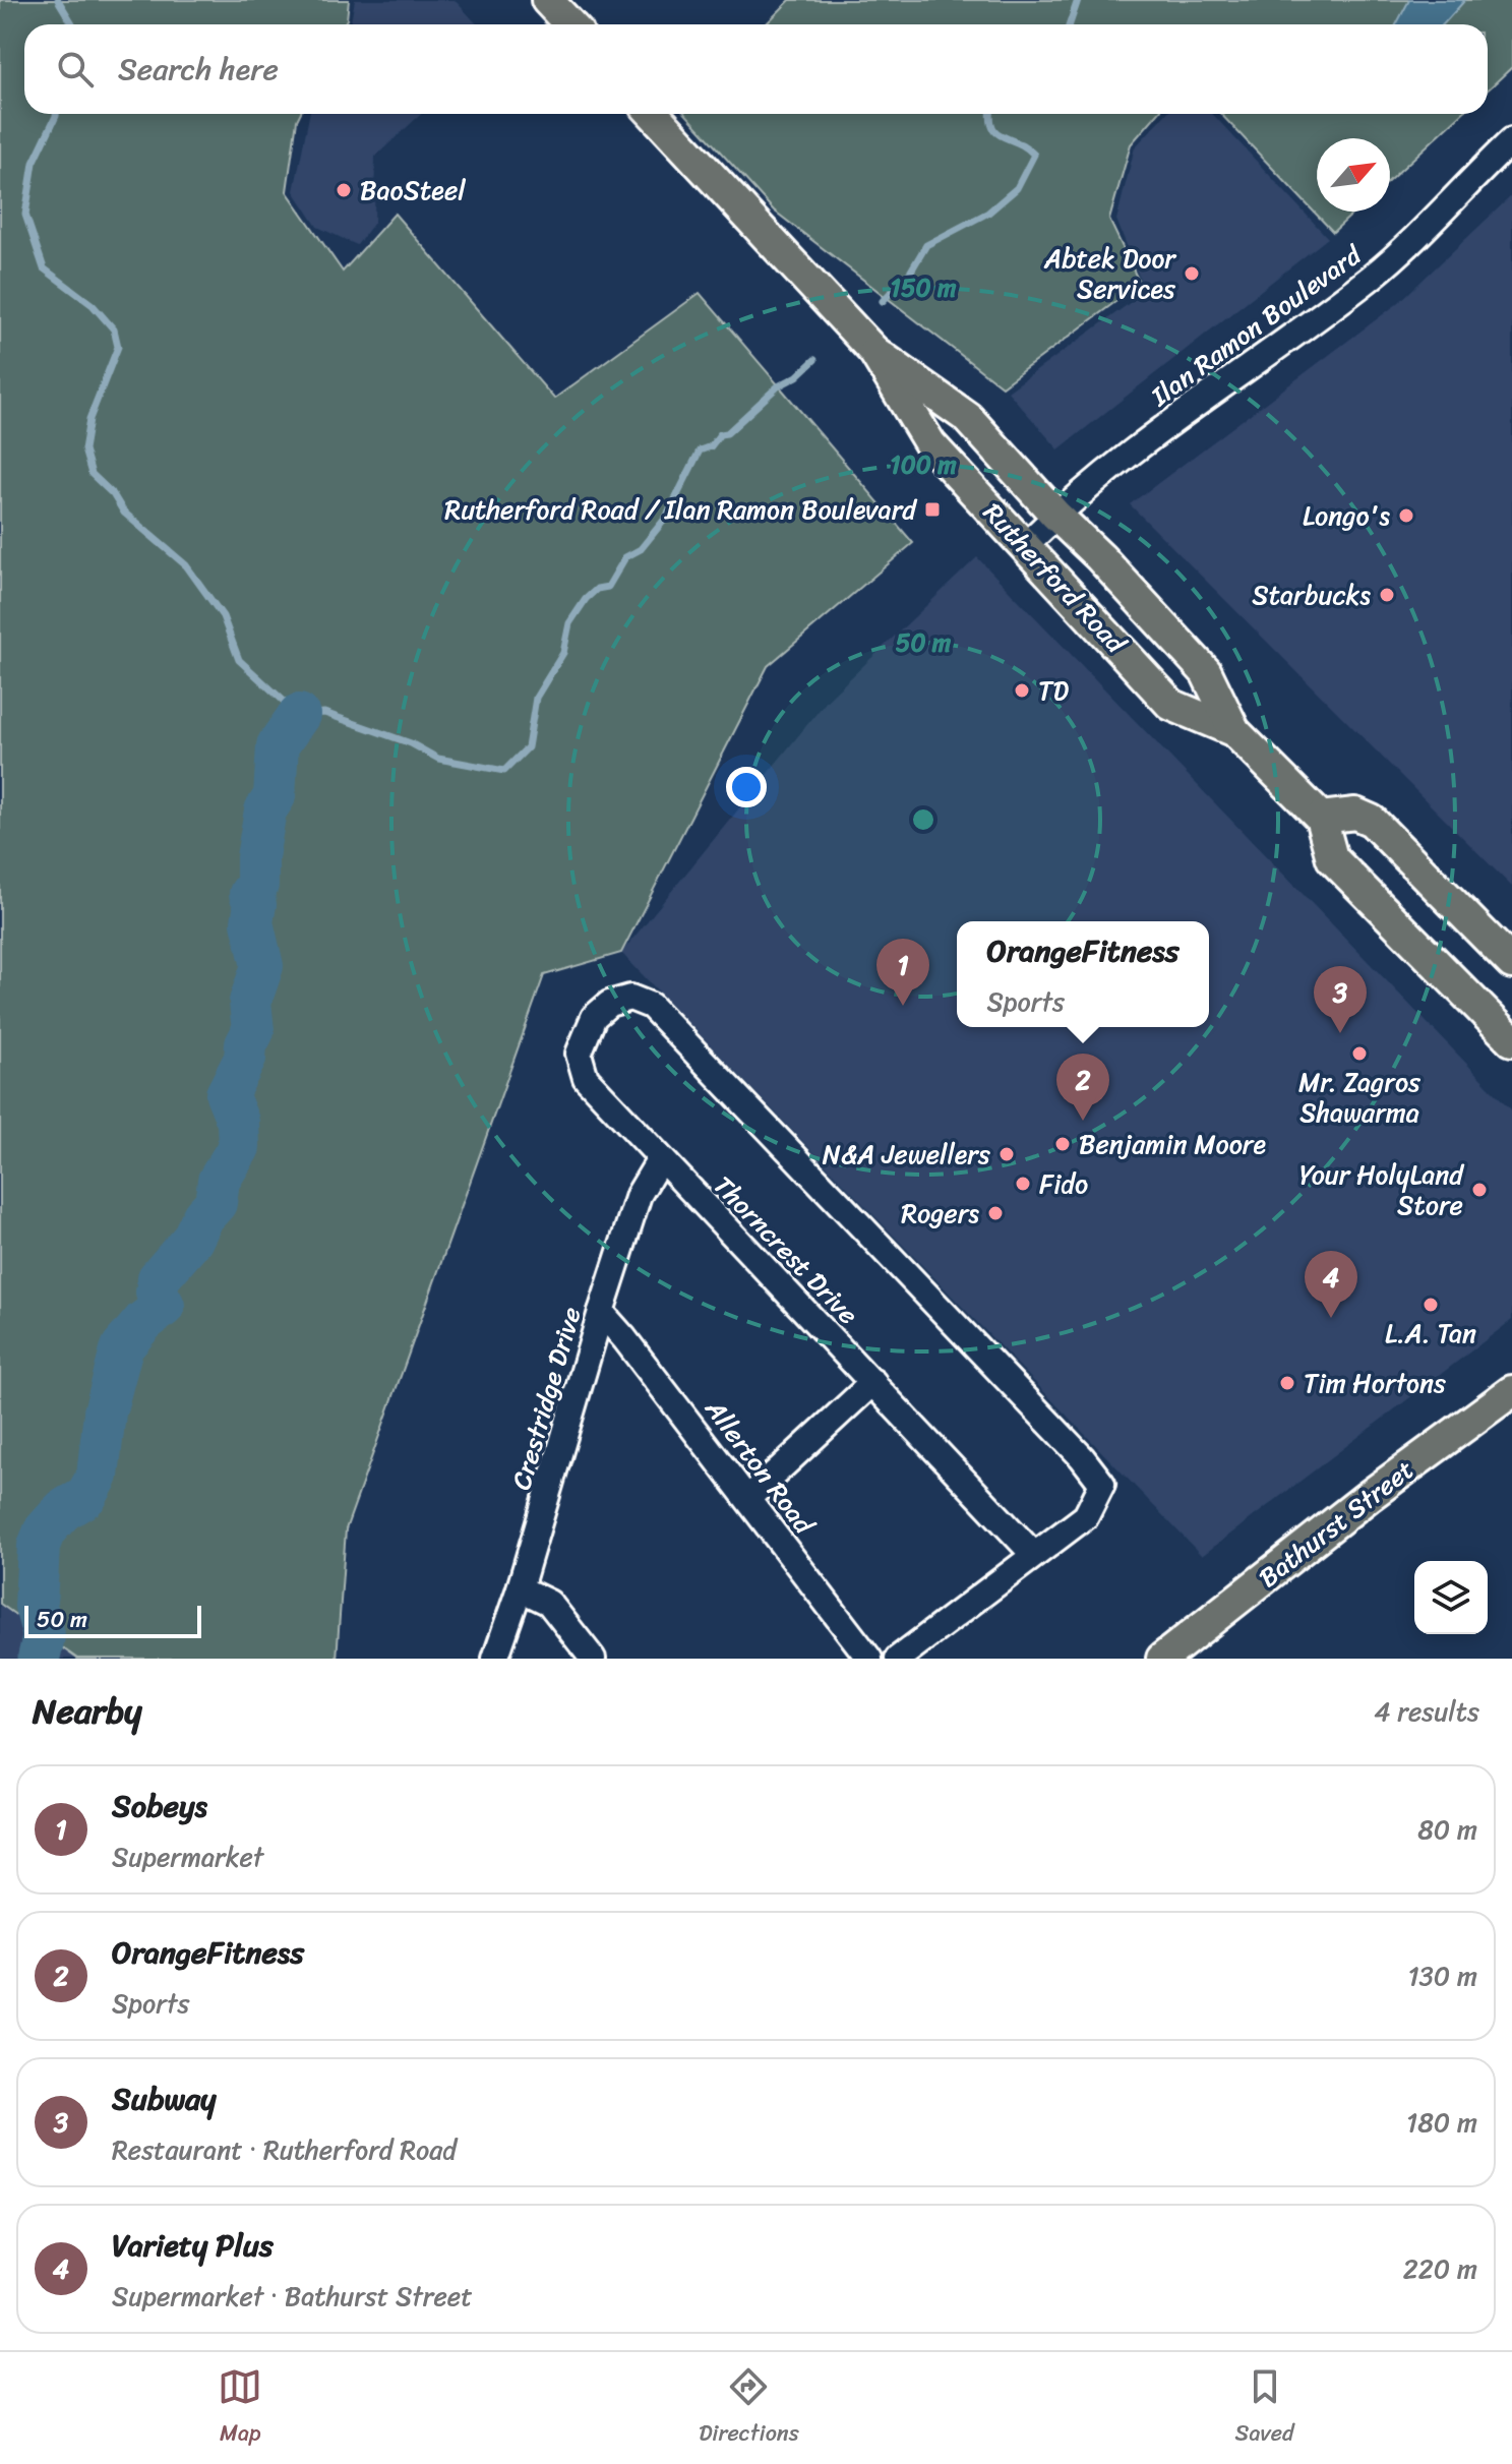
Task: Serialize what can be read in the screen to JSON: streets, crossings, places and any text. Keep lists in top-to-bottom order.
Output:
{
  "streets": {
    "main road": ["Rutherford Road", "Bathurst Street"],
    "street": [
      "Ilan Ramon Boulevard",
      "Thorncrest Drive",
      "Crestridge Drive",
      "Allerton Road"
    ]
  },
  "crossings": [
    ["Ilan Ramon Boulevard", "Rutherford Road"],
    ["Thorncrest Drive", "Crestridge Drive"],
    ["Crestridge Drive", "Allerton Road"]
  ],
  "places": {
    "other": [
      "BaoSteel",
      "Abtek Door Services",
      "Longo's",
      "Starbucks",
      "TD",
      "Mr. Zagros Shawarma",
      "Benjamin Moore",
      "N&A Jewellers",
      "Fido",
      "Your HolyLand Store",
      "Rogers",
      "L.A. Tan",
      "Tim Hortons"
    ],
    "transit": ["Rutherford Road / Ilan Ramon Boulevard"]
  },
  "scale_bar": "50 m",
  "north": "top right",
  "page": {
    "search": "Search here",
    "popup": ["OrangeFitness", "Sports"],
    "pins": [
      "1",
      "3",
      "2",
      "4"
    ],
    "scale": "50 m",
    "heading": ["Nearby", "4 results"],
    "list": [
      {
        "mark": "1",
        "name": "Sobeys",
        "note": "Supermarket",
        "value": "80 m"
      },
      {
        "mark": "2",
        "name": "OrangeFitness",
        "note": "Sports",
        "value": "130 m"
      },
      {
        "mark": "3",
        "name": "Subway",
        "note": "Restaurant · Rutherford Road",
        "value": "180 m"
      },
      {
        "mark": "4",
        "name": "Variety Plus",
        "note": "Supermarket · Bathurst Street",
        "value": "220 m"
      }
    ],
    "nav": ["Map", "Directions", "Saved"]
  },
  "rings": ["150 m", "100 m", "50 m"]
}
